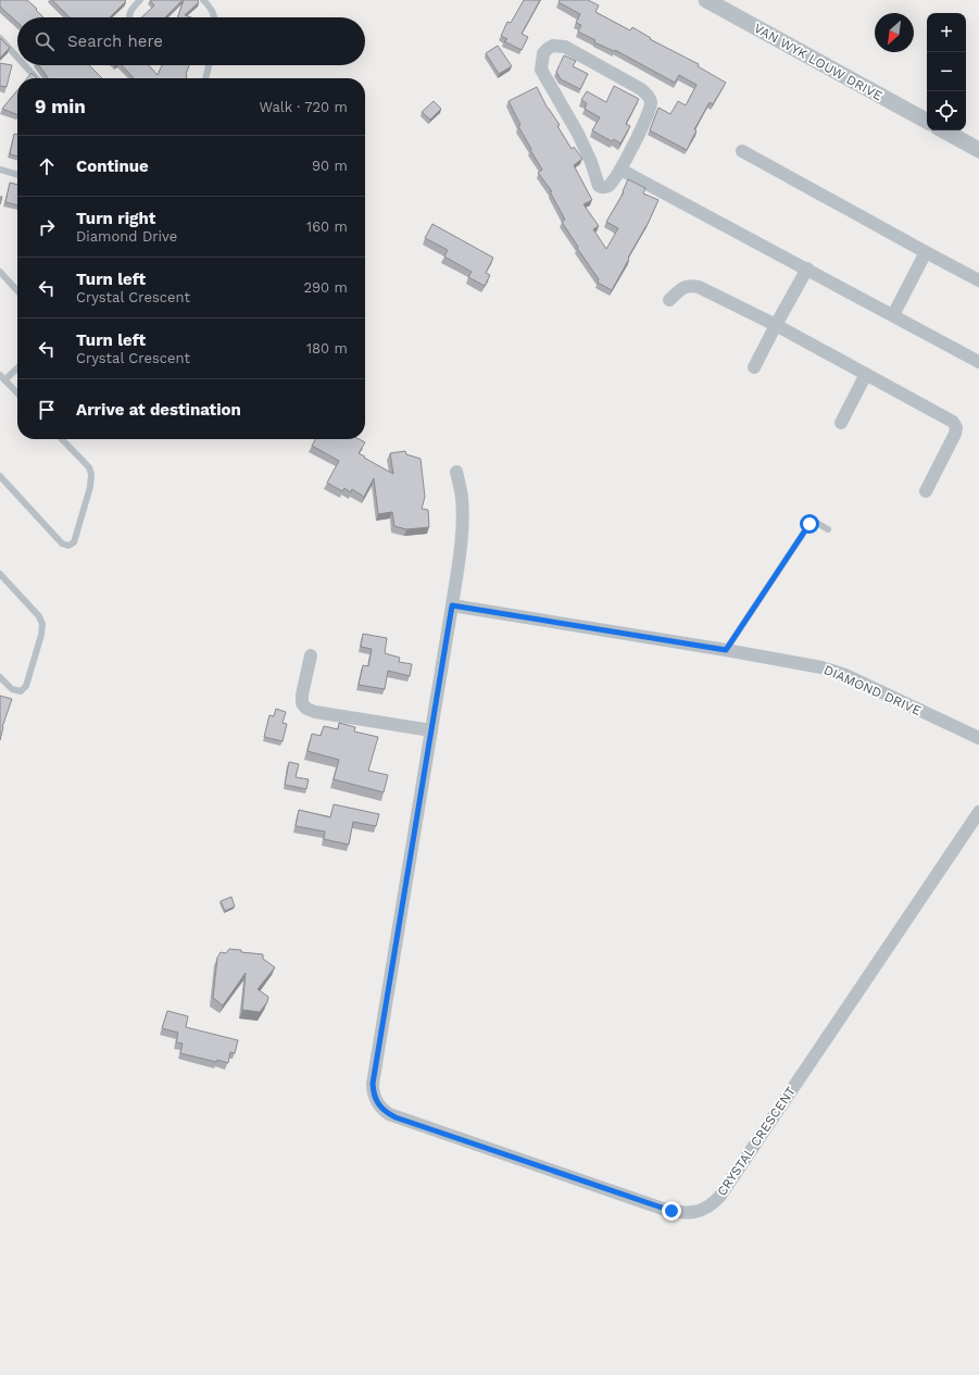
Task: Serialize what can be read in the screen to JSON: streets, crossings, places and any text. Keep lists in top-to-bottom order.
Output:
{
  "streets": {
    "street": ["VAN WYK LOUW DRIVE", "DIAMOND DRIVE", "CRYSTAL CRESCENT"]
  },
  "crossings": [
    ["DIAMOND DRIVE", "CRYSTAL CRESCENT"]
  ],
  "north": "bottom left",
  "page": {
    "map_buttons": ["+", "−"],
    "search": "Search here",
    "heading": ["9 min", "Walk · 720 m"],
    "list": [
      ["Continue", "90 m"],
      ["Turn right", "Diamond Drive", "160 m"],
      ["Turn left", "Crystal Crescent", "290 m"],
      ["Turn left", "Crystal Crescent", "180 m"],
      "Arrive at destination"
    ]
  }
}
